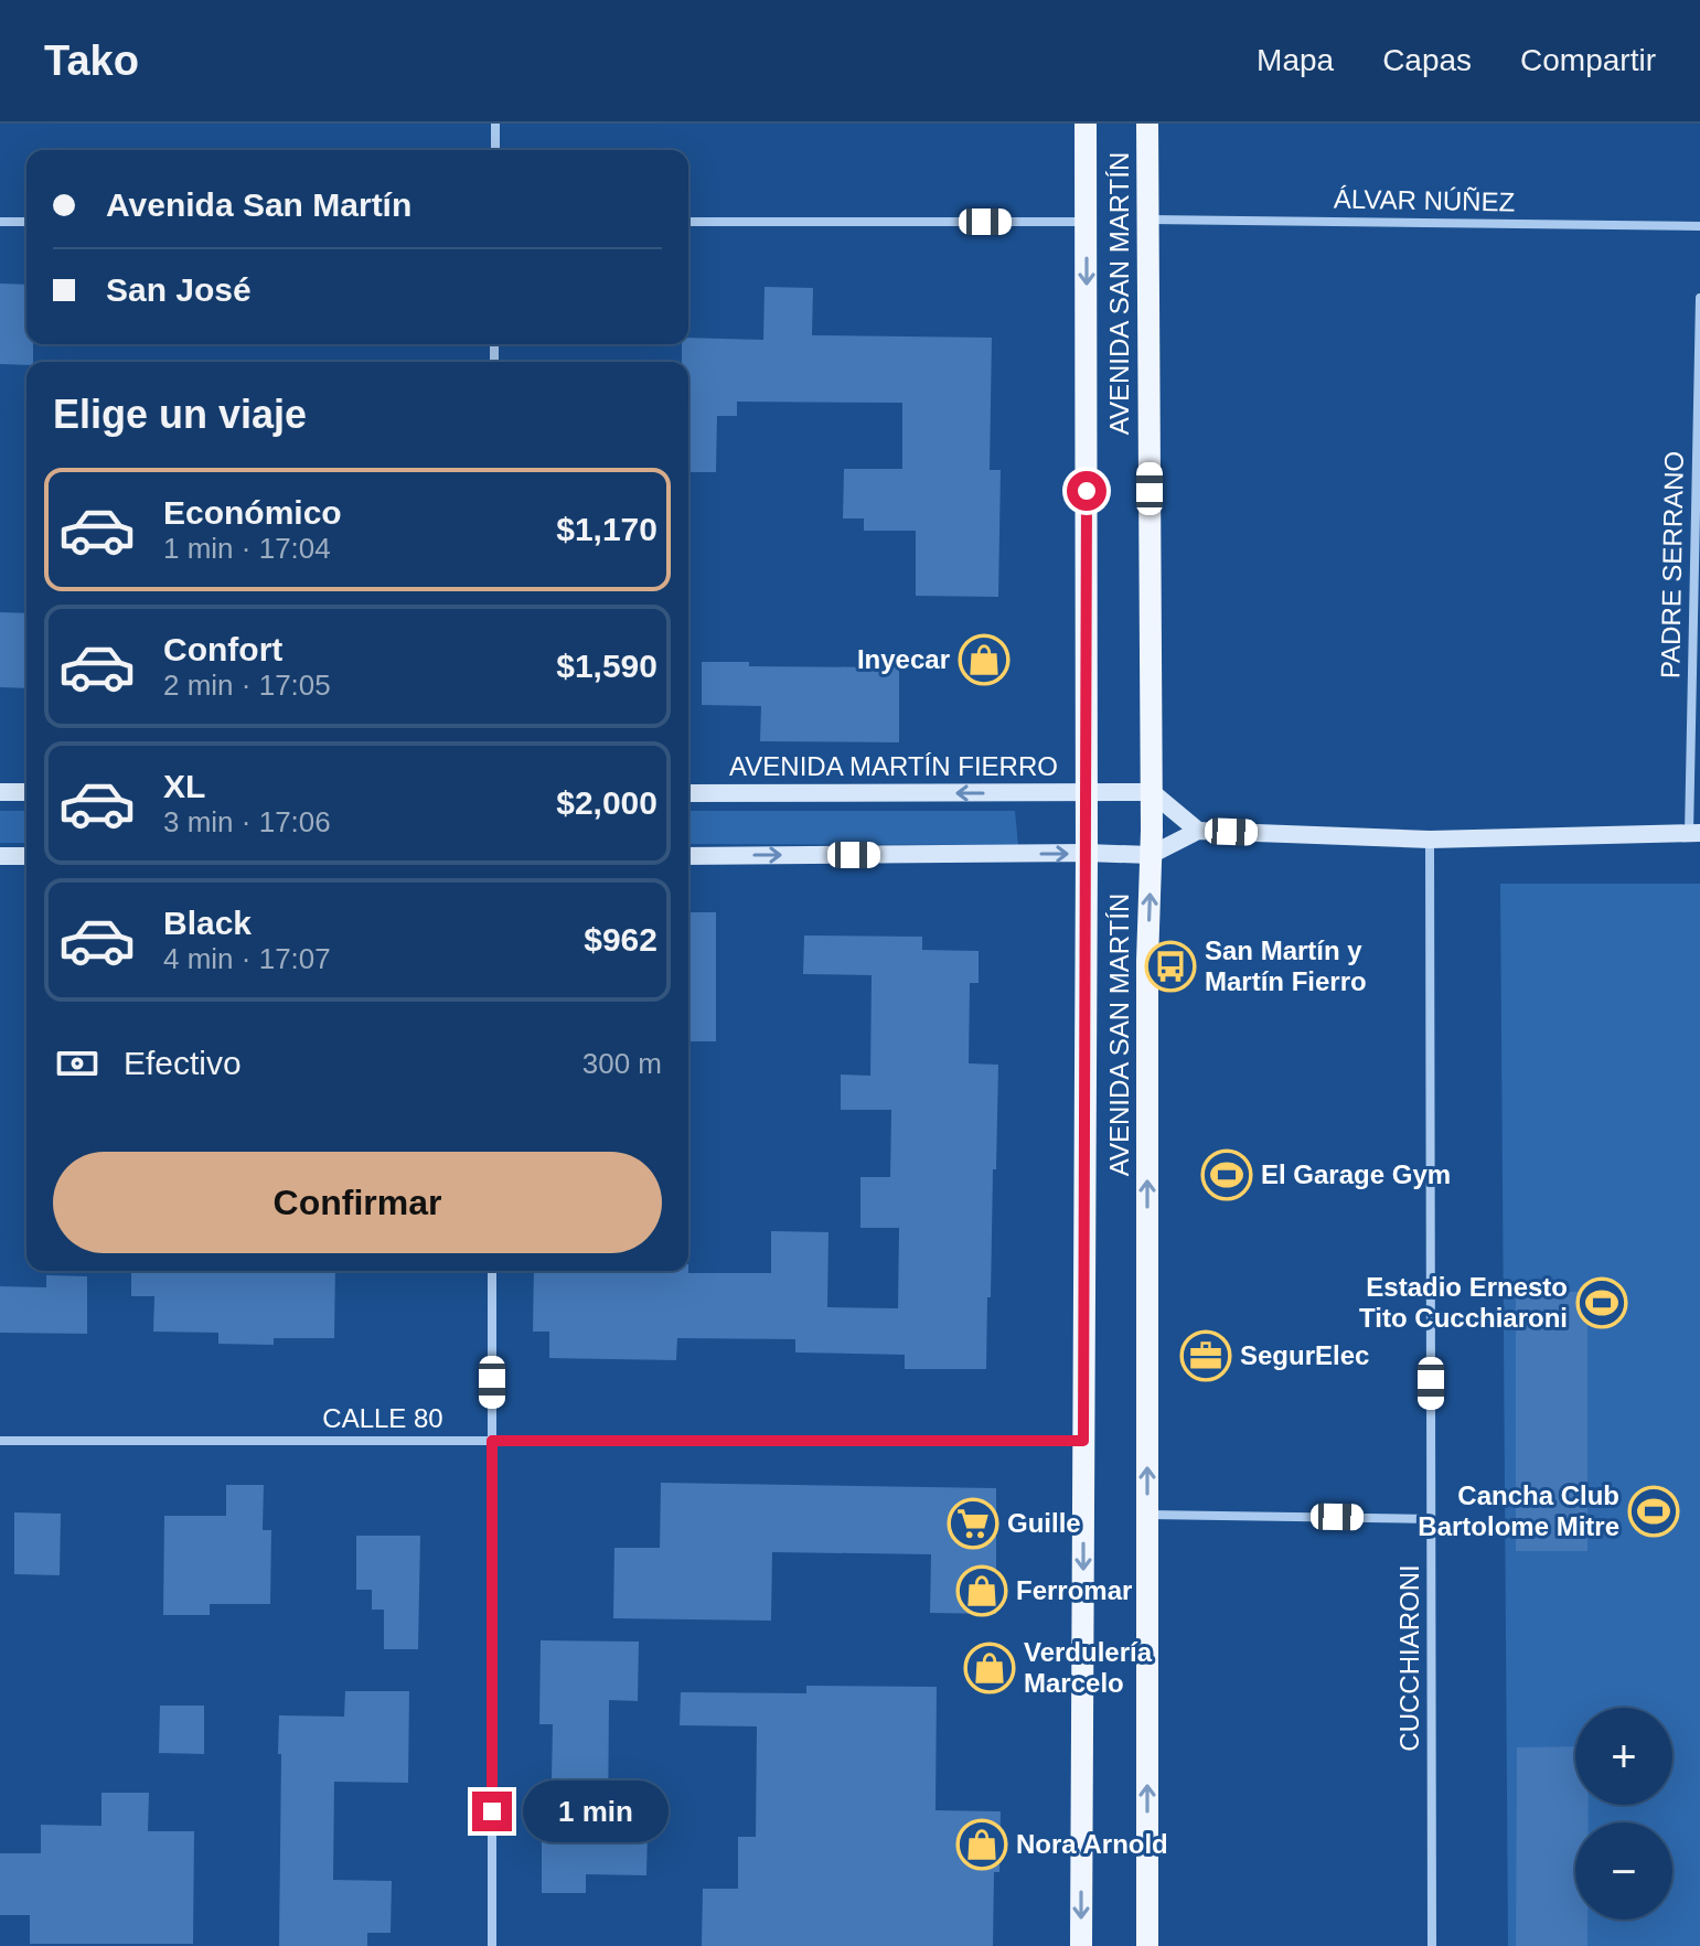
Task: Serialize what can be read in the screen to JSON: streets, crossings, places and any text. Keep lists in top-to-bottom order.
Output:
{
  "streets": {
    "main road": ["AVENIDA SAN MARTÍN", "AVENIDA MARTÍN FIERRO"],
    "street": [
      "ÁLVAR NÚÑEZ",
      "PADRE SERRANO",
      "CALLE 80",
      "CUCCHIARONI"
    ]
  },
  "crossings": [
    ["ÁLVAR NÚÑEZ", "AVENIDA SAN MARTÍN"],
    ["AVENIDA SAN MARTÍN", "AVENIDA MARTÍN FIERRO"],
    ["AVENIDA SAN MARTÍN", "CALLE 80"]
  ],
  "places": {
    "shop": [
      "Inyecar",
      "Ferromar",
      "Verdulería Marcelo",
      "Nora Arnold"
    ],
    "bus stop": ["San Martín y Martín Fierro"],
    "sports": ["El Garage Gym", "Estadio Ernesto Tito Cucchiaroni", "Cancha Club Bartolome Mitre"],
    "office": ["SegurElec"],
    "supermarket": ["Guille"]
  },
  "page": {
    "header": "Tako",
    "nav": ["Mapa", "Capas", "Compartir"],
    "banner": ["Avenida San Martín", "San José"],
    "heading": "Elige un viaje",
    "list": [
      {
        "name": "Económico",
        "note": "1 min · 17:04",
        "value": "$1,170"
      },
      {
        "name": "Confort",
        "note": "2 min · 17:05",
        "value": "$1,590"
      },
      {
        "name": "XL",
        "note": "3 min · 17:06",
        "value": "$2,000"
      },
      {
        "name": "Black",
        "note": "4 min · 17:07",
        "value": "$962"
      }
    ],
    "pay": ["Efectivo", "300 m"],
    "buttons": "Confirmar",
    "map_buttons": ["+", "−"],
    "bubble": "1 min"
  }
}
